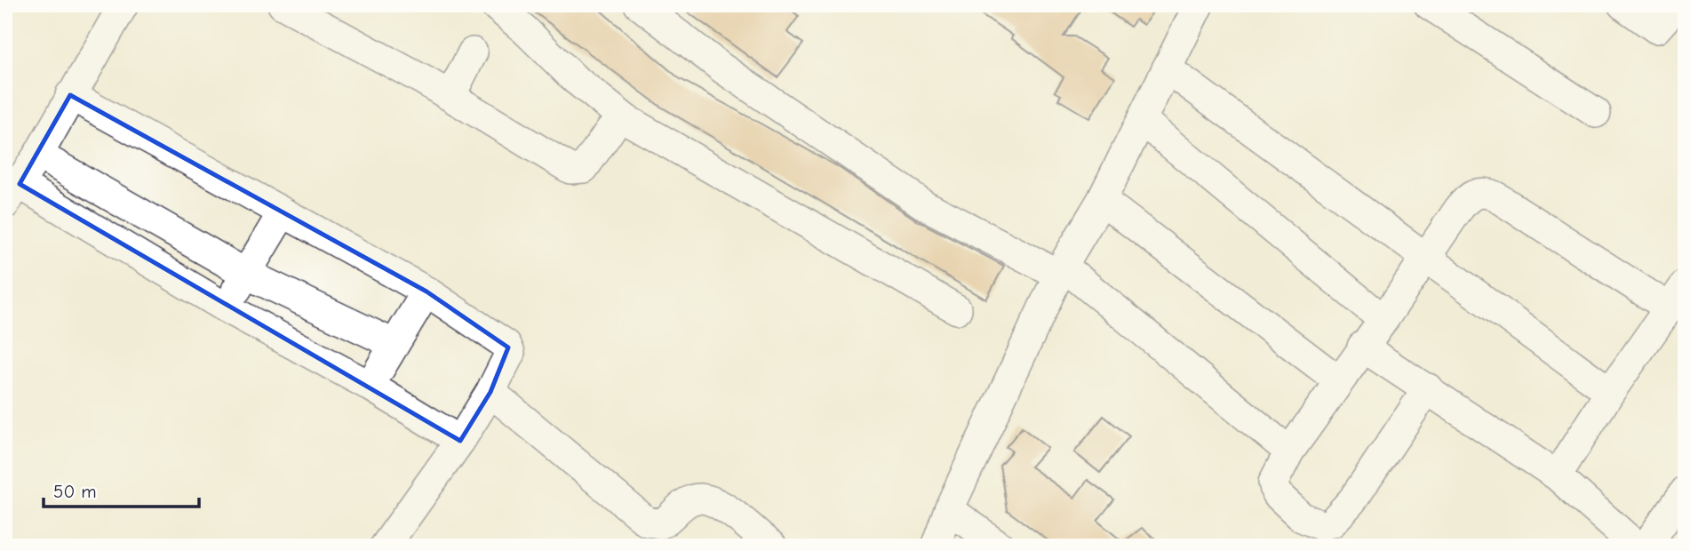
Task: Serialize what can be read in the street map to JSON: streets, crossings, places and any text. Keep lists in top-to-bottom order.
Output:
{
  "scale_bar": "50 m"
}
